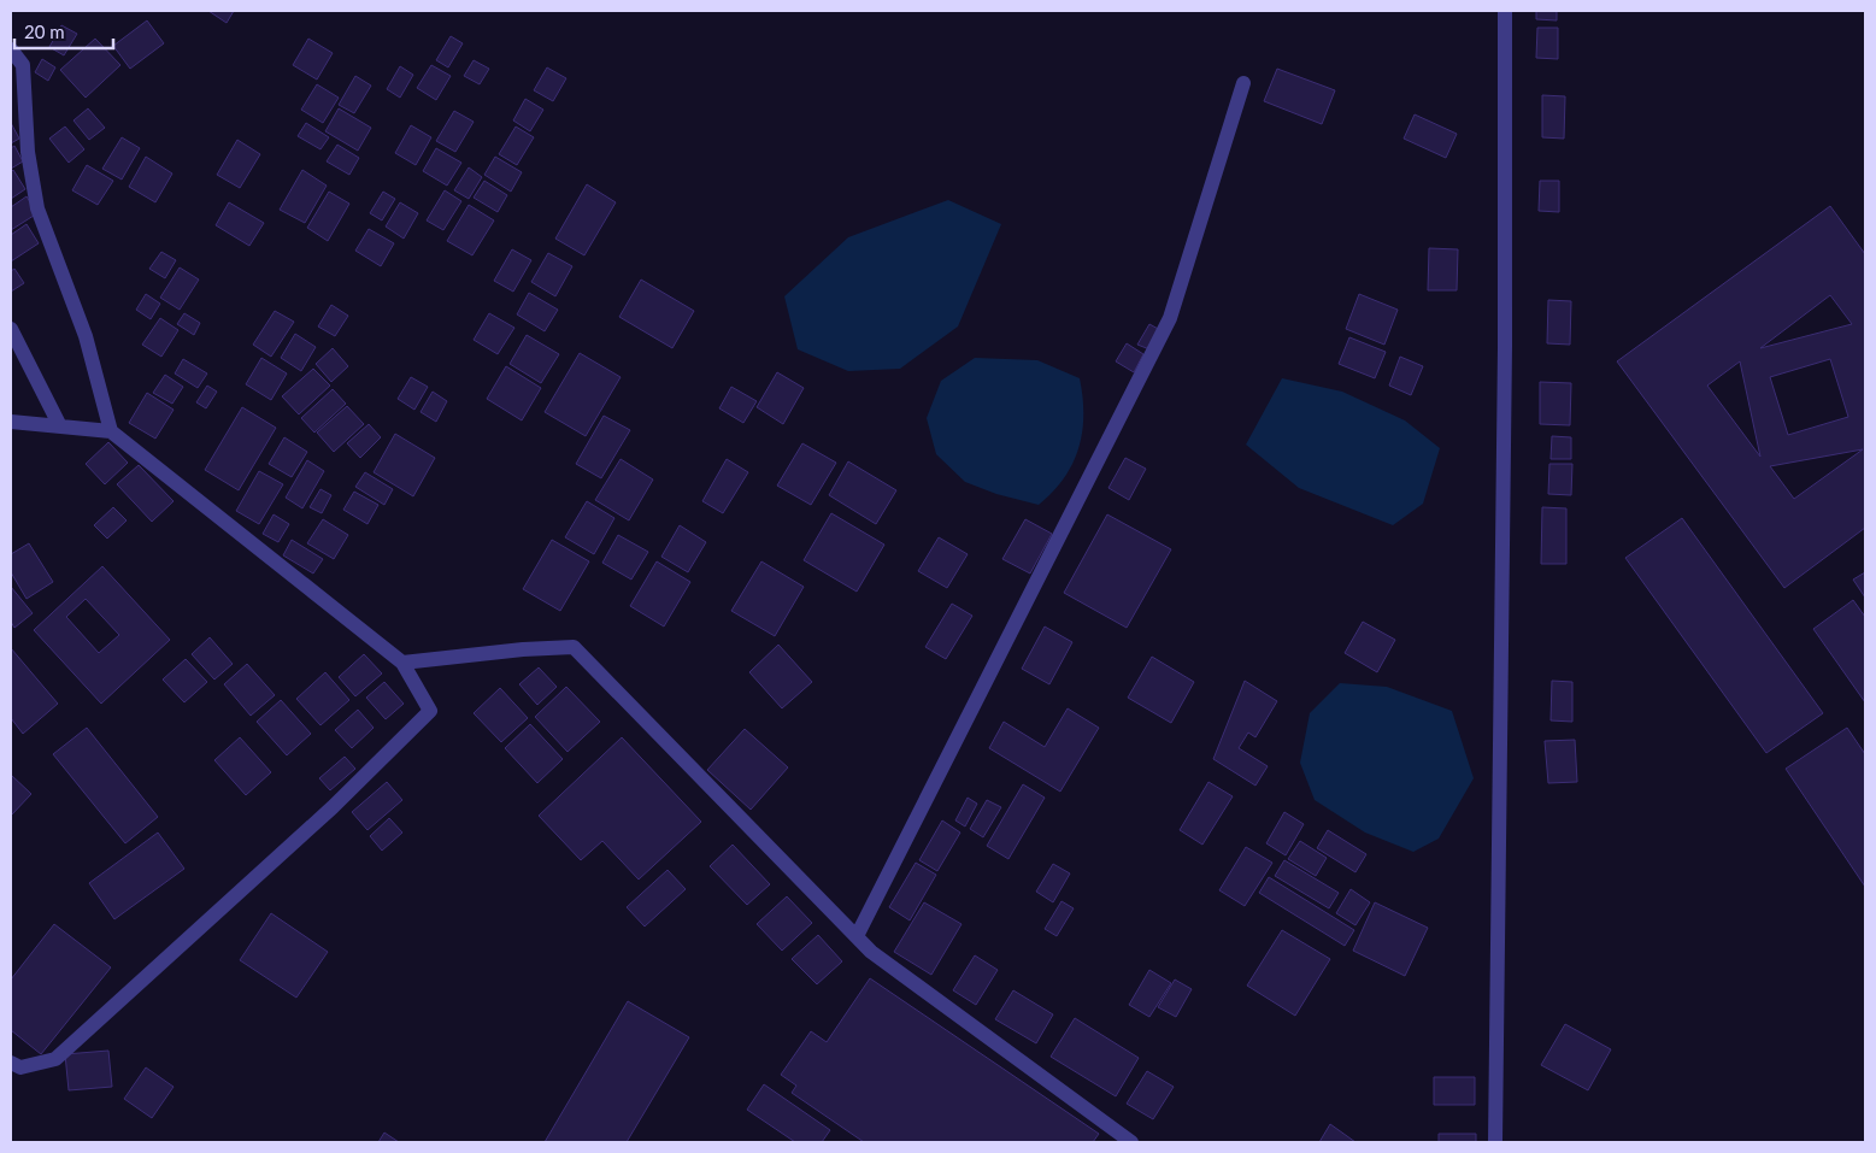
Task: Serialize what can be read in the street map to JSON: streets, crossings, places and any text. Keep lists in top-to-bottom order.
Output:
{
  "scale_bar": "20 m"
}
